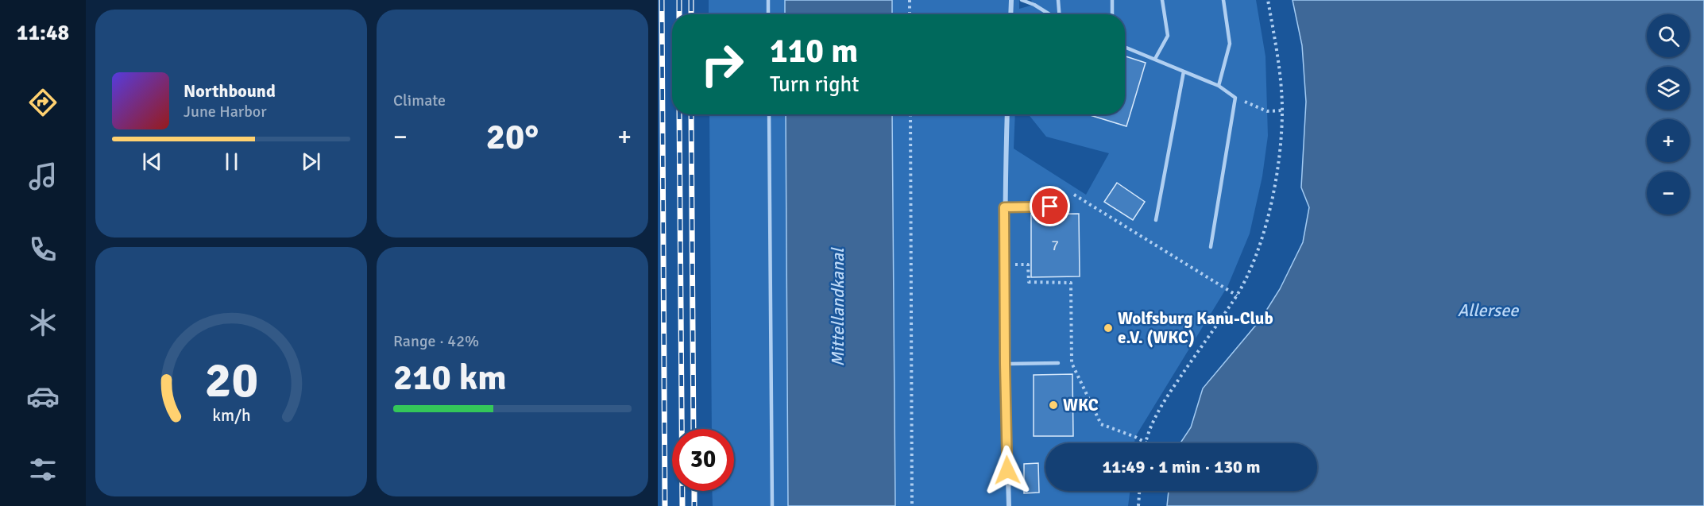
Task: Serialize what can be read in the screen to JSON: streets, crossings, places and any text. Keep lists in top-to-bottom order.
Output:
{
  "water": ["Mittellandkanal", "Allersee"],
  "places": ["Wolfsburg Kanu-Club e.V. (WKC)", "WKC"],
  "house_numbers": ["7"],
  "page": {
    "tabs": "11:48",
    "tile": [
      "Climate",
      ["Range · 42%", "210 km"]
    ],
    "map_buttons": ["+", "−"],
    "turn": ["110 m", "Turn right"],
    "song": ["Northbound", "June Harbor"],
    "heat": ["−", "20°", "+"],
    "limit": "30",
    "trip": "11:49 · 1 min · 130 m",
    "gauge": ["20", "km/h"]
  }
}
